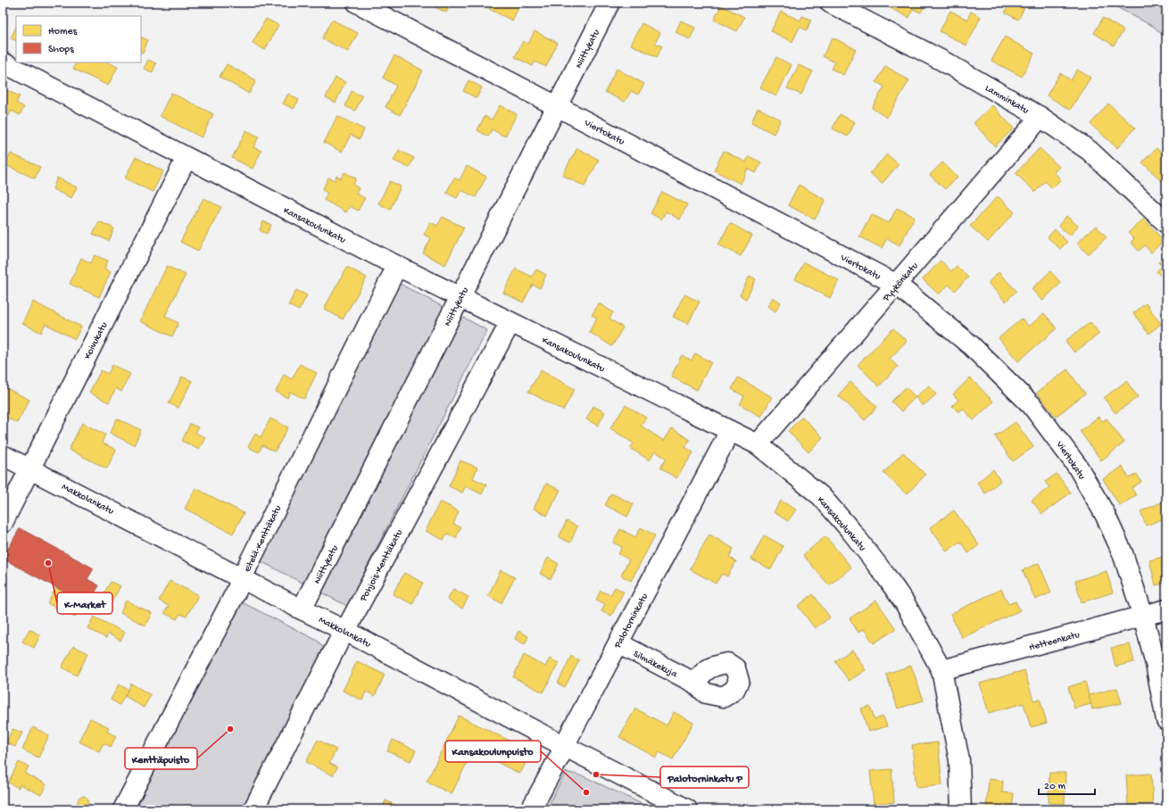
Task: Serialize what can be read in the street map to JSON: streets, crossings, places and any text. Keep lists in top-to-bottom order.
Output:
{
  "streets": {
    "street": [
      "Niittykatu",
      "Lamminkatu",
      "Viertokatu",
      "Kansakoulunkatu",
      "Pyykönkatu",
      "Koivukatu",
      "Makkolankatu",
      "Etelä-Kenttäkatu",
      "Pohjois-Kenttäkatu",
      "Palotorninkatu",
      "Hetteenkatu",
      "Silmäkekuja"
    ]
  },
  "crossings": [
    ["Niittykatu", "Viertokatu"],
    ["Niittykatu", "Kansakoulunkatu"],
    ["Niittykatu", "Makkolankatu"],
    ["Lamminkatu", "Pyykönkatu"],
    ["Viertokatu", "Pyykönkatu"],
    ["Viertokatu", "Hetteenkatu"],
    ["Kansakoulunkatu", "Pyykönkatu"],
    ["Kansakoulunkatu", "Koivukatu"],
    ["Kansakoulunkatu", "Etelä-Kenttäkatu"],
    ["Kansakoulunkatu", "Pohjois-Kenttäkatu"],
    ["Kansakoulunkatu", "Palotorninkatu"],
    ["Kansakoulunkatu", "Hetteenkatu"],
    ["Koivukatu", "Makkolankatu"],
    ["Makkolankatu", "Etelä-Kenttäkatu"],
    ["Makkolankatu", "Pohjois-Kenttäkatu"],
    ["Makkolankatu", "Palotorninkatu"],
    ["Palotorninkatu", "Silmäkekuja"]
  ],
  "places": [
    "K-Market",
    "Kenttäpuisto",
    "Palotorninkatu P",
    "Kansakoulunpuisto"
  ],
  "legend": ["Homes", "Shops"],
  "scale_bar": "20 m"
}
